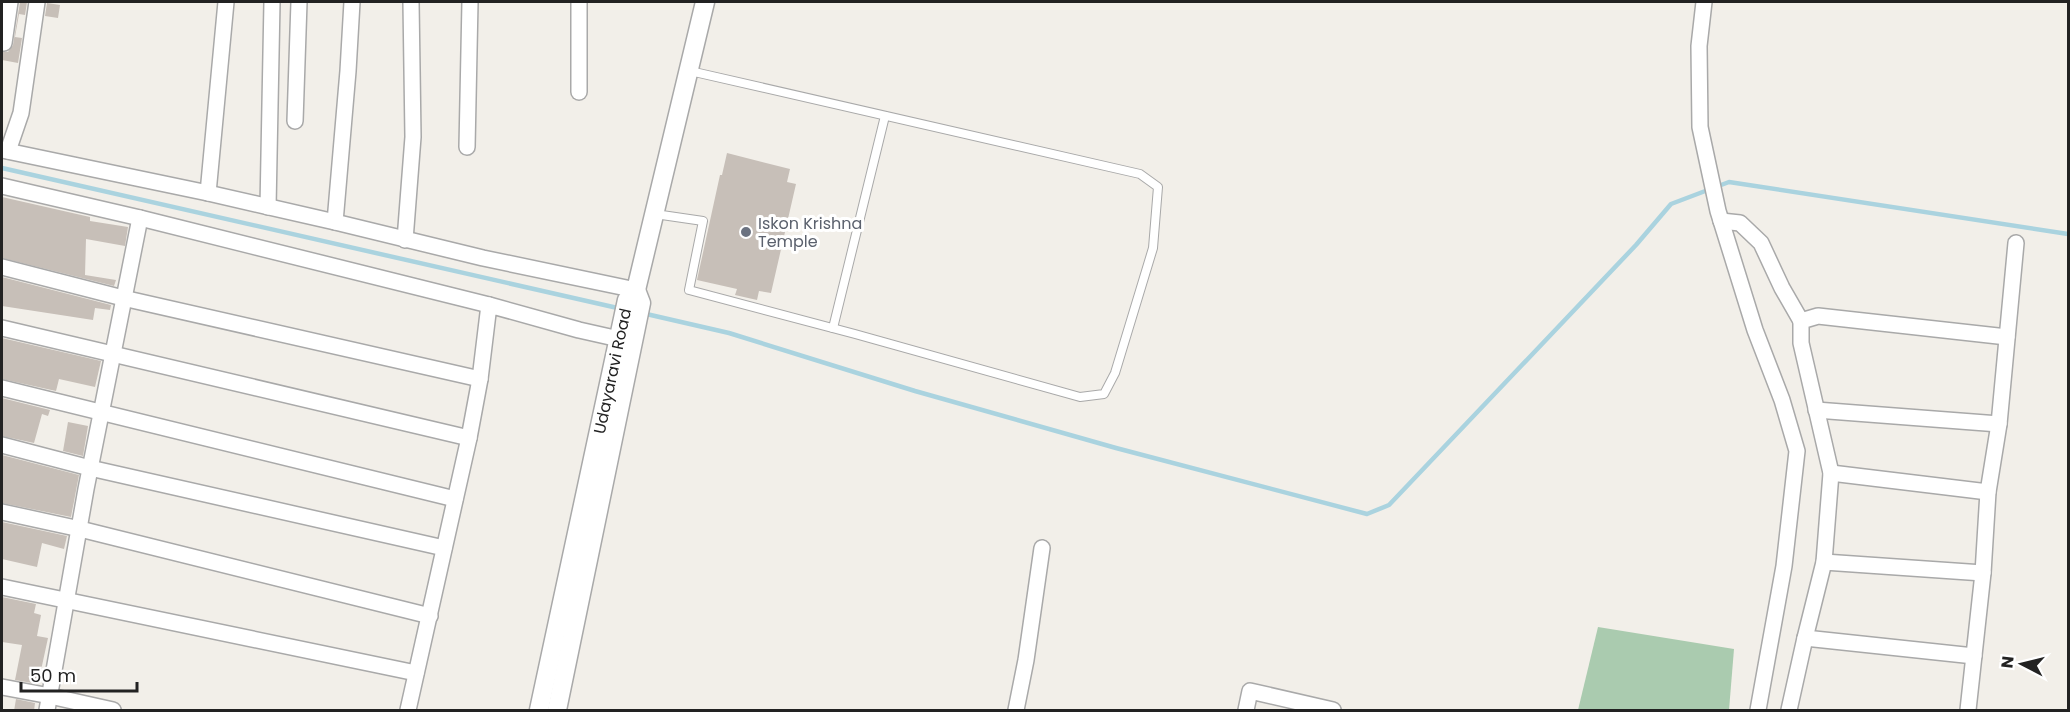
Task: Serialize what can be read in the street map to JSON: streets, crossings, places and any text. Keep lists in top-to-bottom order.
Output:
{
  "streets": {
    "street": ["Udayaravi Road"]
  },
  "places": ["Iskon Krishna Temple"],
  "scale_bar": "50 m",
  "north": "left"
}
